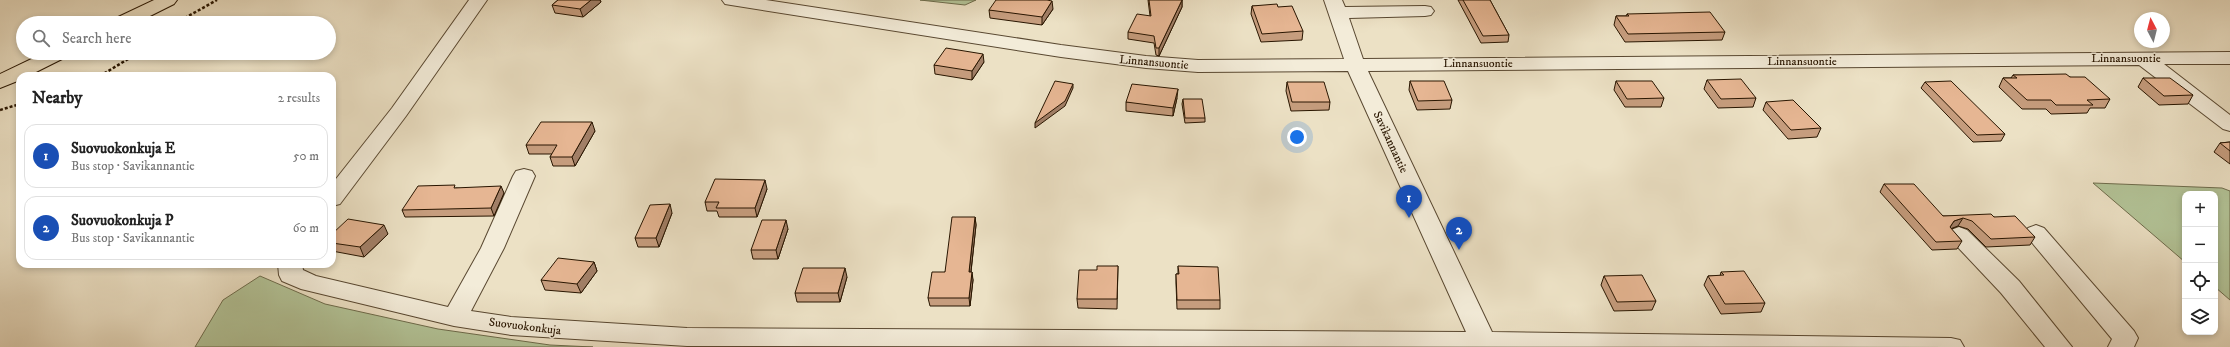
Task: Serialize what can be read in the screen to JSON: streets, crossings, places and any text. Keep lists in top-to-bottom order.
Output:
{
  "streets": {
    "street": ["Linnansuontie", "Savikannantie", "Suovuokonkuja"]
  },
  "crossings": [
    ["Linnansuontie", "Savikannantie"],
    ["Savikannantie", "Suovuokonkuja"]
  ],
  "north": "top",
  "page": {
    "search": "Search here",
    "heading": ["Nearby", "2 results"],
    "list": [
      {
        "mark": "1",
        "name": "Suovuokonkuja E",
        "note": "Bus stop · Savikannantie",
        "value": "50 m"
      },
      {
        "mark": "2",
        "name": "Suovuokonkuja P",
        "note": "Bus stop · Savikannantie",
        "value": "60 m"
      }
    ],
    "pins": ["1", "2"],
    "map_buttons": ["+", "−"]
  }
}
